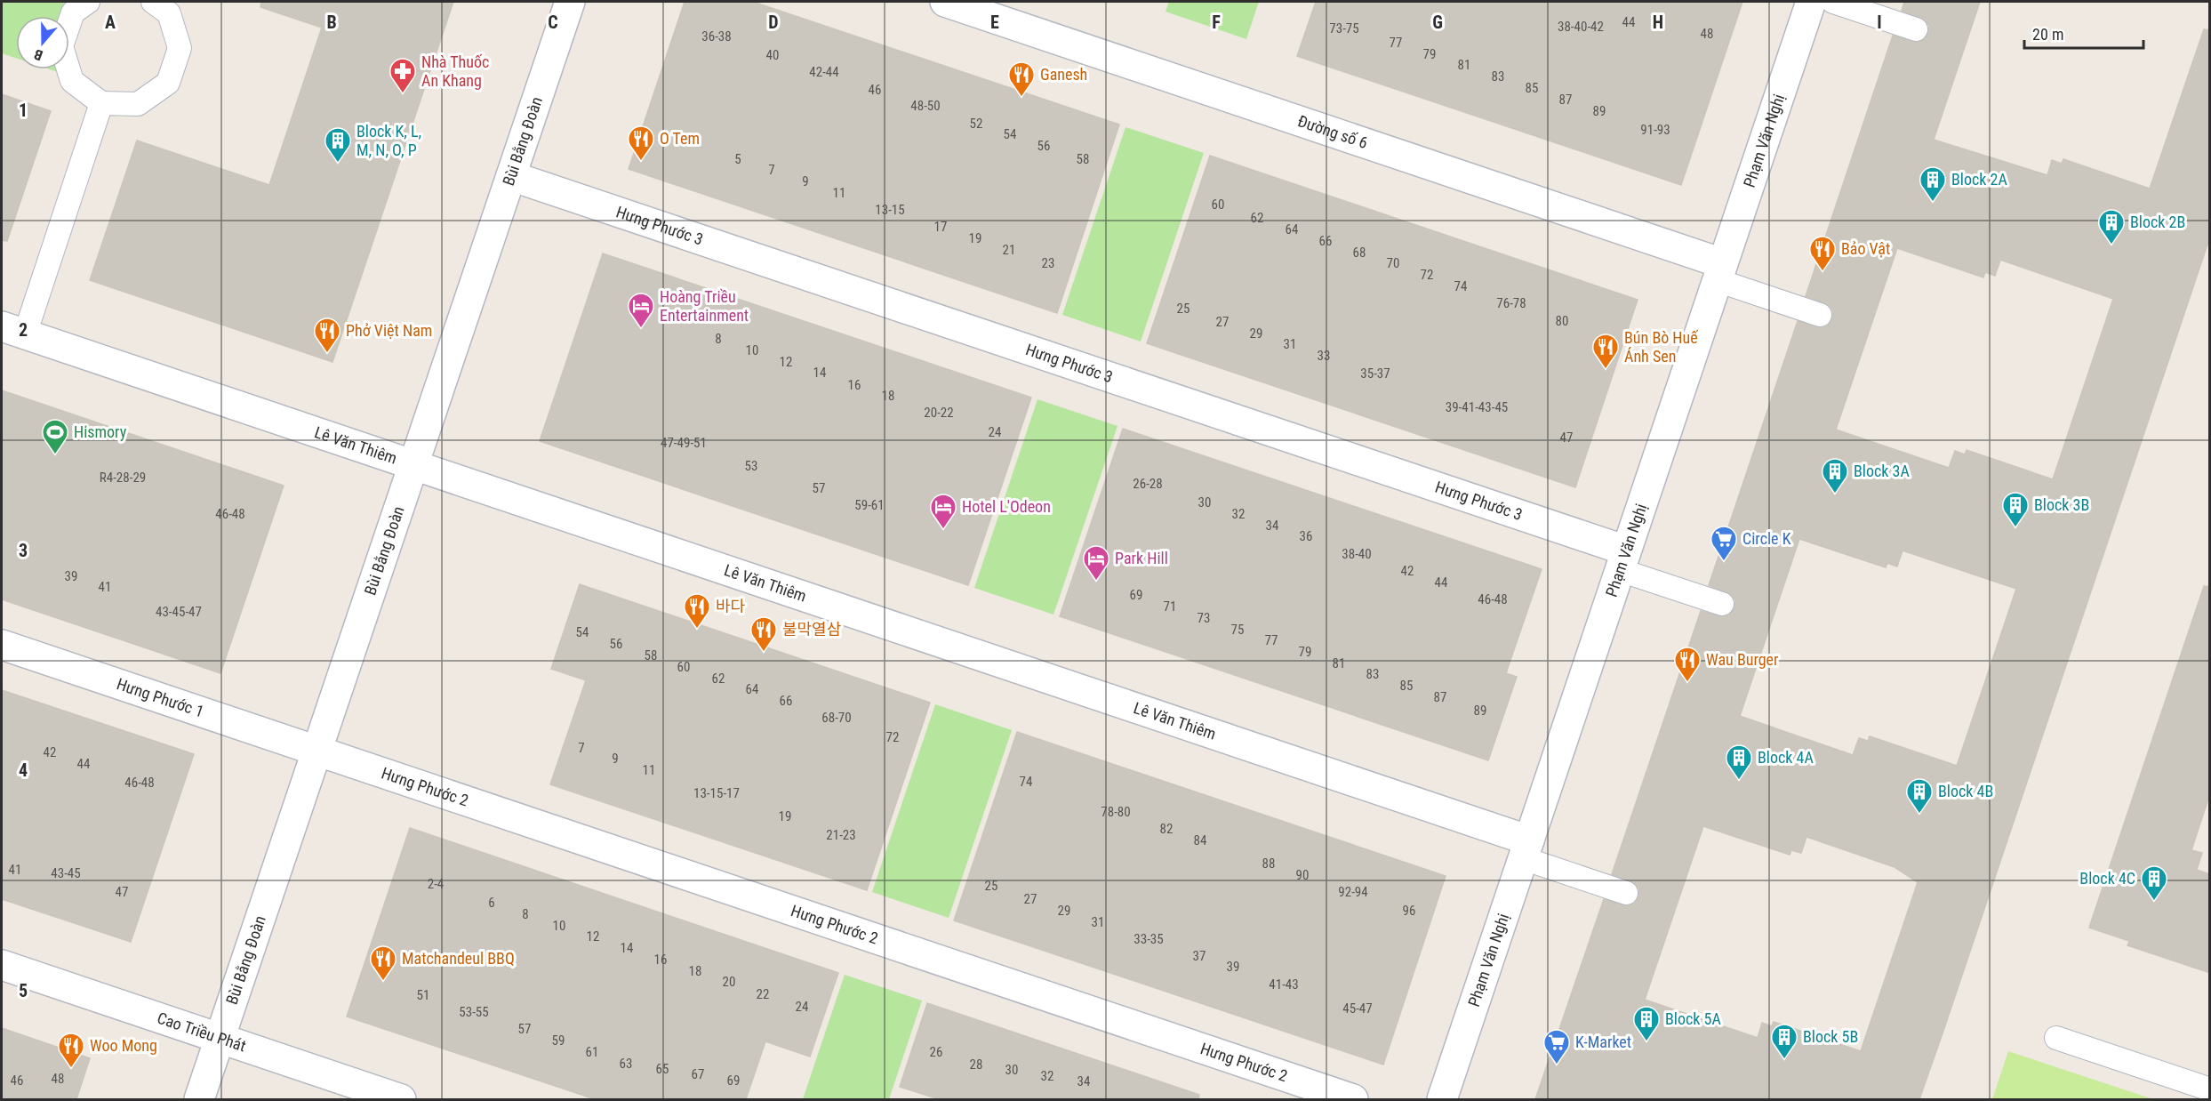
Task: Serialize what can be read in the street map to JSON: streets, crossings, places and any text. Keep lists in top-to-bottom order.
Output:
{
  "streets": {
    "street": [
      "Đường số 6",
      "Phạm Văn Nghị",
      "Bùi Bằng Đoàn",
      "Hưng Phước 3",
      "Lê Văn Thiêm",
      "Hưng Phước 1",
      "Hưng Phước 2",
      "Cao Triều Phát"
    ]
  },
  "crossings": [
    ["Đường số 6", "Phạm Văn Nghị"],
    ["Phạm Văn Nghị", "Hưng Phước 3"],
    ["Phạm Văn Nghị", "Lê Văn Thiêm"],
    ["Bùi Bằng Đoàn", "Hưng Phước 3"],
    ["Bùi Bằng Đoàn", "Lê Văn Thiêm"],
    ["Bùi Bằng Đoàn", "Hưng Phước 1"],
    ["Bùi Bằng Đoàn", "Hưng Phước 2"],
    ["Bùi Bằng Đoàn", "Cao Triều Phát"],
    ["Hưng Phước 1", "Hưng Phước 2"]
  ],
  "places": {
    "pharmacy": ["Nhà Thuốc An Khang"],
    "restaurant": [
      "Ganesh",
      "O Tem",
      "Bảo Vật",
      "Phở Việt Nam",
      "Bún Bò Huế Ánh Sen",
      "바다",
      "불막열삼",
      "Wau Burger",
      "Matchandeul BBQ",
      "Woo Mong"
    ],
    "building": [
      "Block K, L, M, N, O, P",
      "Block 2A",
      "Block 2B",
      "Block 3A",
      "Block 3B",
      "Block 4A",
      "Block 4B",
      "Block 4C",
      "Block 5A",
      "Block 5B"
    ],
    "hotel": ["Hoàng Triều Entertainment", "Hotel L'Odeon", "Park Hill"],
    "sports": ["Hismory"],
    "supermarket": ["Circle K", "K-Market"]
  },
  "house_numbers": [
    "44",
    "38-40-42",
    "73-75",
    "48",
    "36-38",
    "77",
    "79",
    "40",
    "81",
    "42-44",
    "83",
    "85",
    "46",
    "87",
    "48-50",
    "89",
    "52",
    "91-93",
    "54",
    "56",
    "5",
    "58",
    "7",
    "9",
    "11",
    "60",
    "13-15",
    "62",
    "17",
    "64",
    "19",
    "66",
    "21",
    "68",
    "23",
    "70",
    "72",
    "74",
    "76-78",
    "25",
    "80",
    "27",
    "29",
    "8",
    "31",
    "10",
    "33",
    "12",
    "14",
    "35-37",
    "16",
    "18",
    "39-41-43-45",
    "20-22",
    "24",
    "47",
    "47-49-51",
    "53",
    "R4-28-29",
    "26-28",
    "57",
    "30",
    "59-61",
    "46-48",
    "32",
    "34",
    "36",
    "38-40",
    "42",
    "39",
    "44",
    "41",
    "69",
    "46-48",
    "71",
    "43-45-47",
    "73",
    "75",
    "54",
    "77",
    "56",
    "79",
    "58",
    "81",
    "60",
    "83",
    "62",
    "85",
    "64",
    "87",
    "66",
    "89",
    "68-70",
    "72",
    "7",
    "42",
    "9",
    "44",
    "11",
    "74",
    "46-48",
    "13-15-17",
    "78-80",
    "19",
    "82",
    "21-23",
    "84",
    "88",
    "41",
    "43-45",
    "90",
    "2-4",
    "25",
    "47",
    "92-94",
    "27",
    "6",
    "29",
    "96",
    "8",
    "31",
    "10",
    "12",
    "33-35",
    "14",
    "37",
    "16",
    "39",
    "18",
    "20",
    "41-43",
    "22",
    "51",
    "24",
    "45-47",
    "53-55",
    "57",
    "59",
    "61",
    "26",
    "63",
    "28",
    "65",
    "30",
    "67",
    "32",
    "48",
    "46",
    "69",
    "34"
  ],
  "scale_bar": "20 m",
  "north": "bottom",
  "grid": {
    "columns": [
      "A",
      "B",
      "C",
      "D",
      "E",
      "F",
      "G",
      "H",
      "I"
    ],
    "rows": [
      "1",
      "2",
      "3",
      "4",
      "5"
    ]
  }
}
